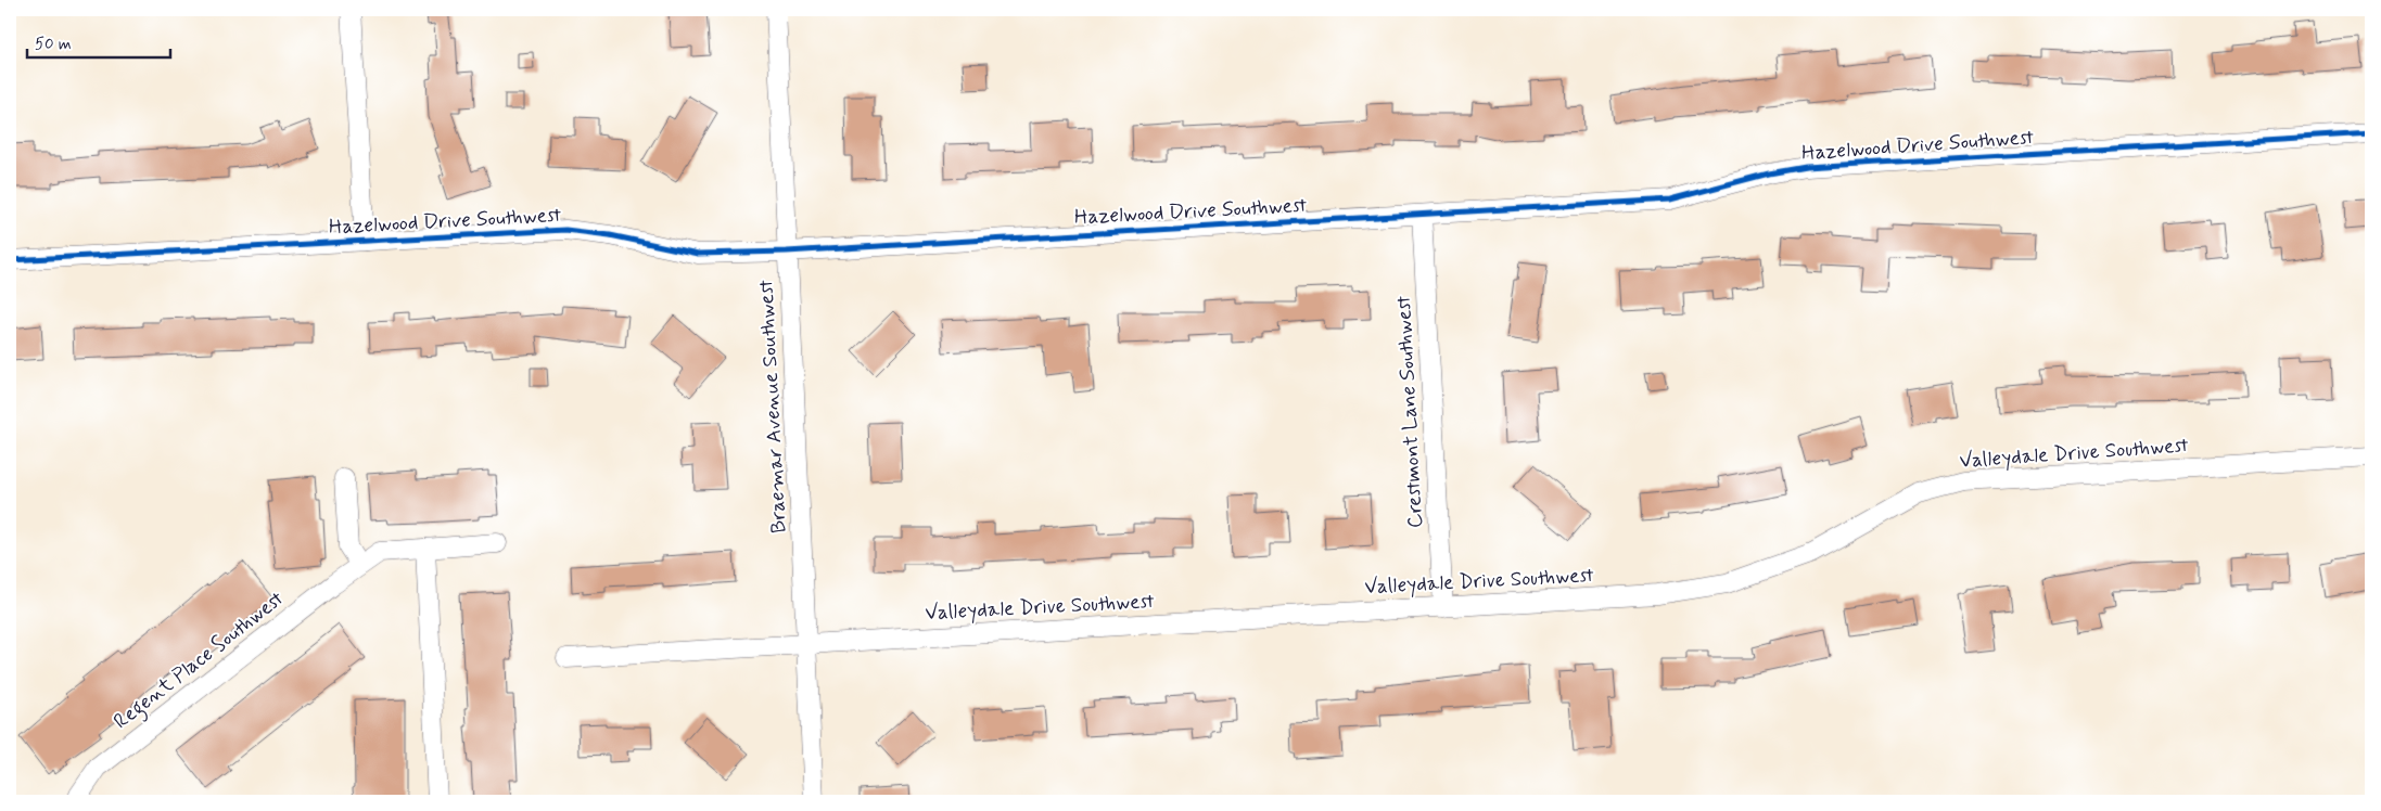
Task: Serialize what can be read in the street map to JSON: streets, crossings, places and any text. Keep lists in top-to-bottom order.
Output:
{
  "streets": {
    "street": [
      "Hazelwood Drive Southwest",
      "Braemar Avenue Southwest",
      "Crestmont Lane Southwest",
      "Valleydale Drive Southwest",
      "Regent Place Southwest"
    ]
  },
  "crossings": [
    ["Hazelwood Drive Southwest", "Braemar Avenue Southwest"],
    ["Hazelwood Drive Southwest", "Crestmont Lane Southwest"],
    ["Braemar Avenue Southwest", "Valleydale Drive Southwest"],
    ["Crestmont Lane Southwest", "Valleydale Drive Southwest"]
  ],
  "scale_bar": "50 m"
}
